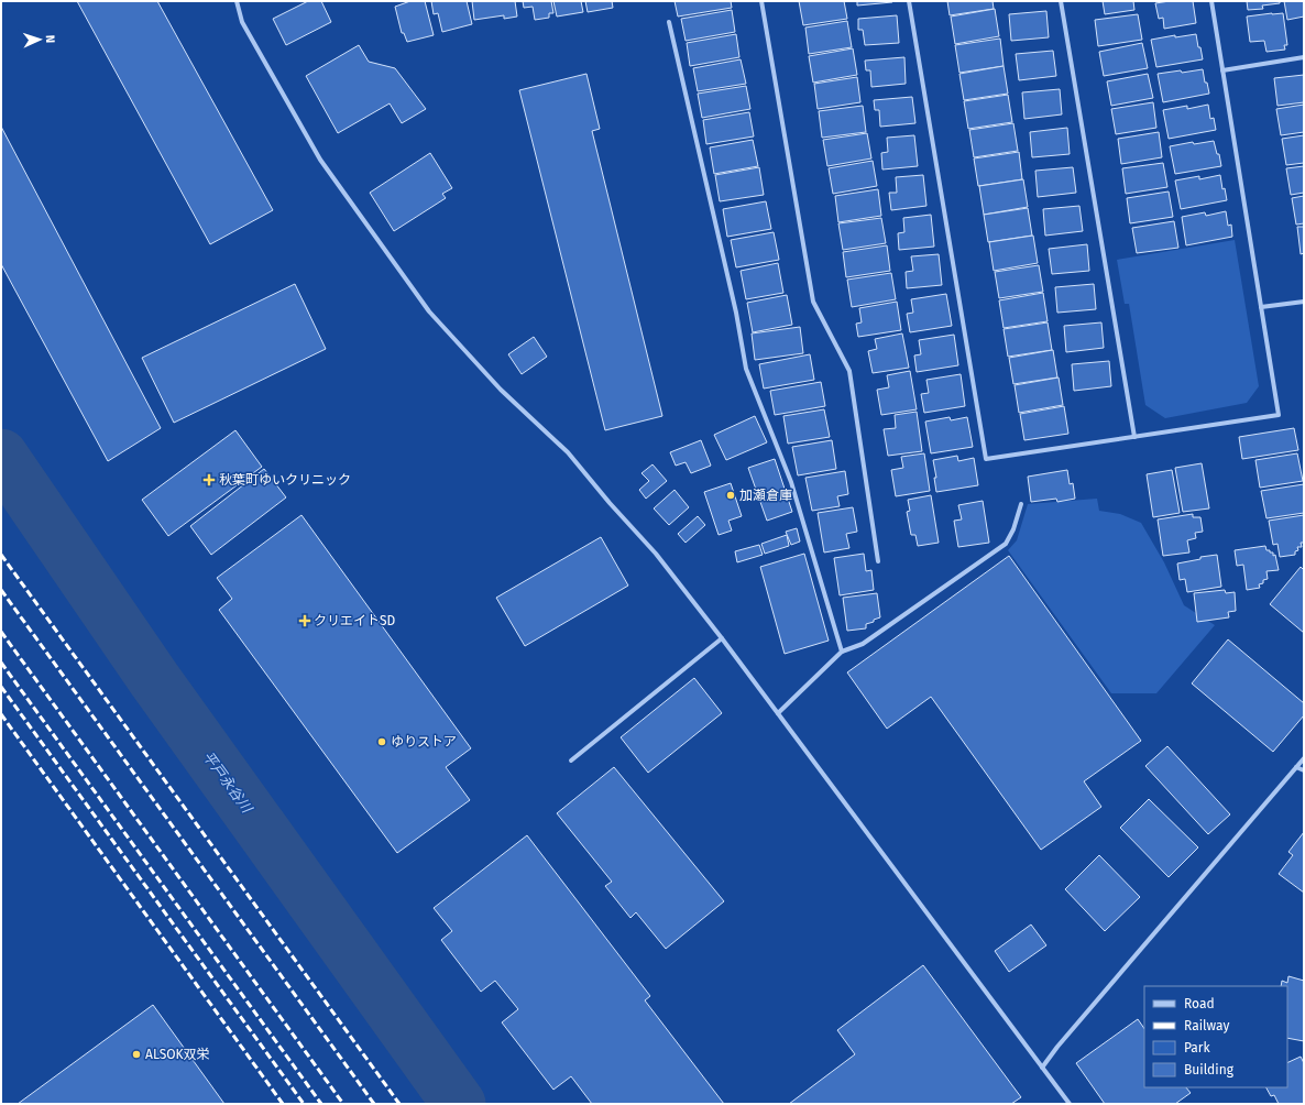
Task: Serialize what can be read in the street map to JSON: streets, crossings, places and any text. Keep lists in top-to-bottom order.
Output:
{
  "water": ["平戸永谷川"],
  "places": {
    "health": ["秋葉町ゆいクリニック", "クリエイトSD"],
    "other": ["加瀬倉庫", "ゆりストア", "ALSOK双栄"]
  },
  "legend": [
    "Road",
    "Railway",
    "Park",
    "Building"
  ],
  "north": "right"
}
